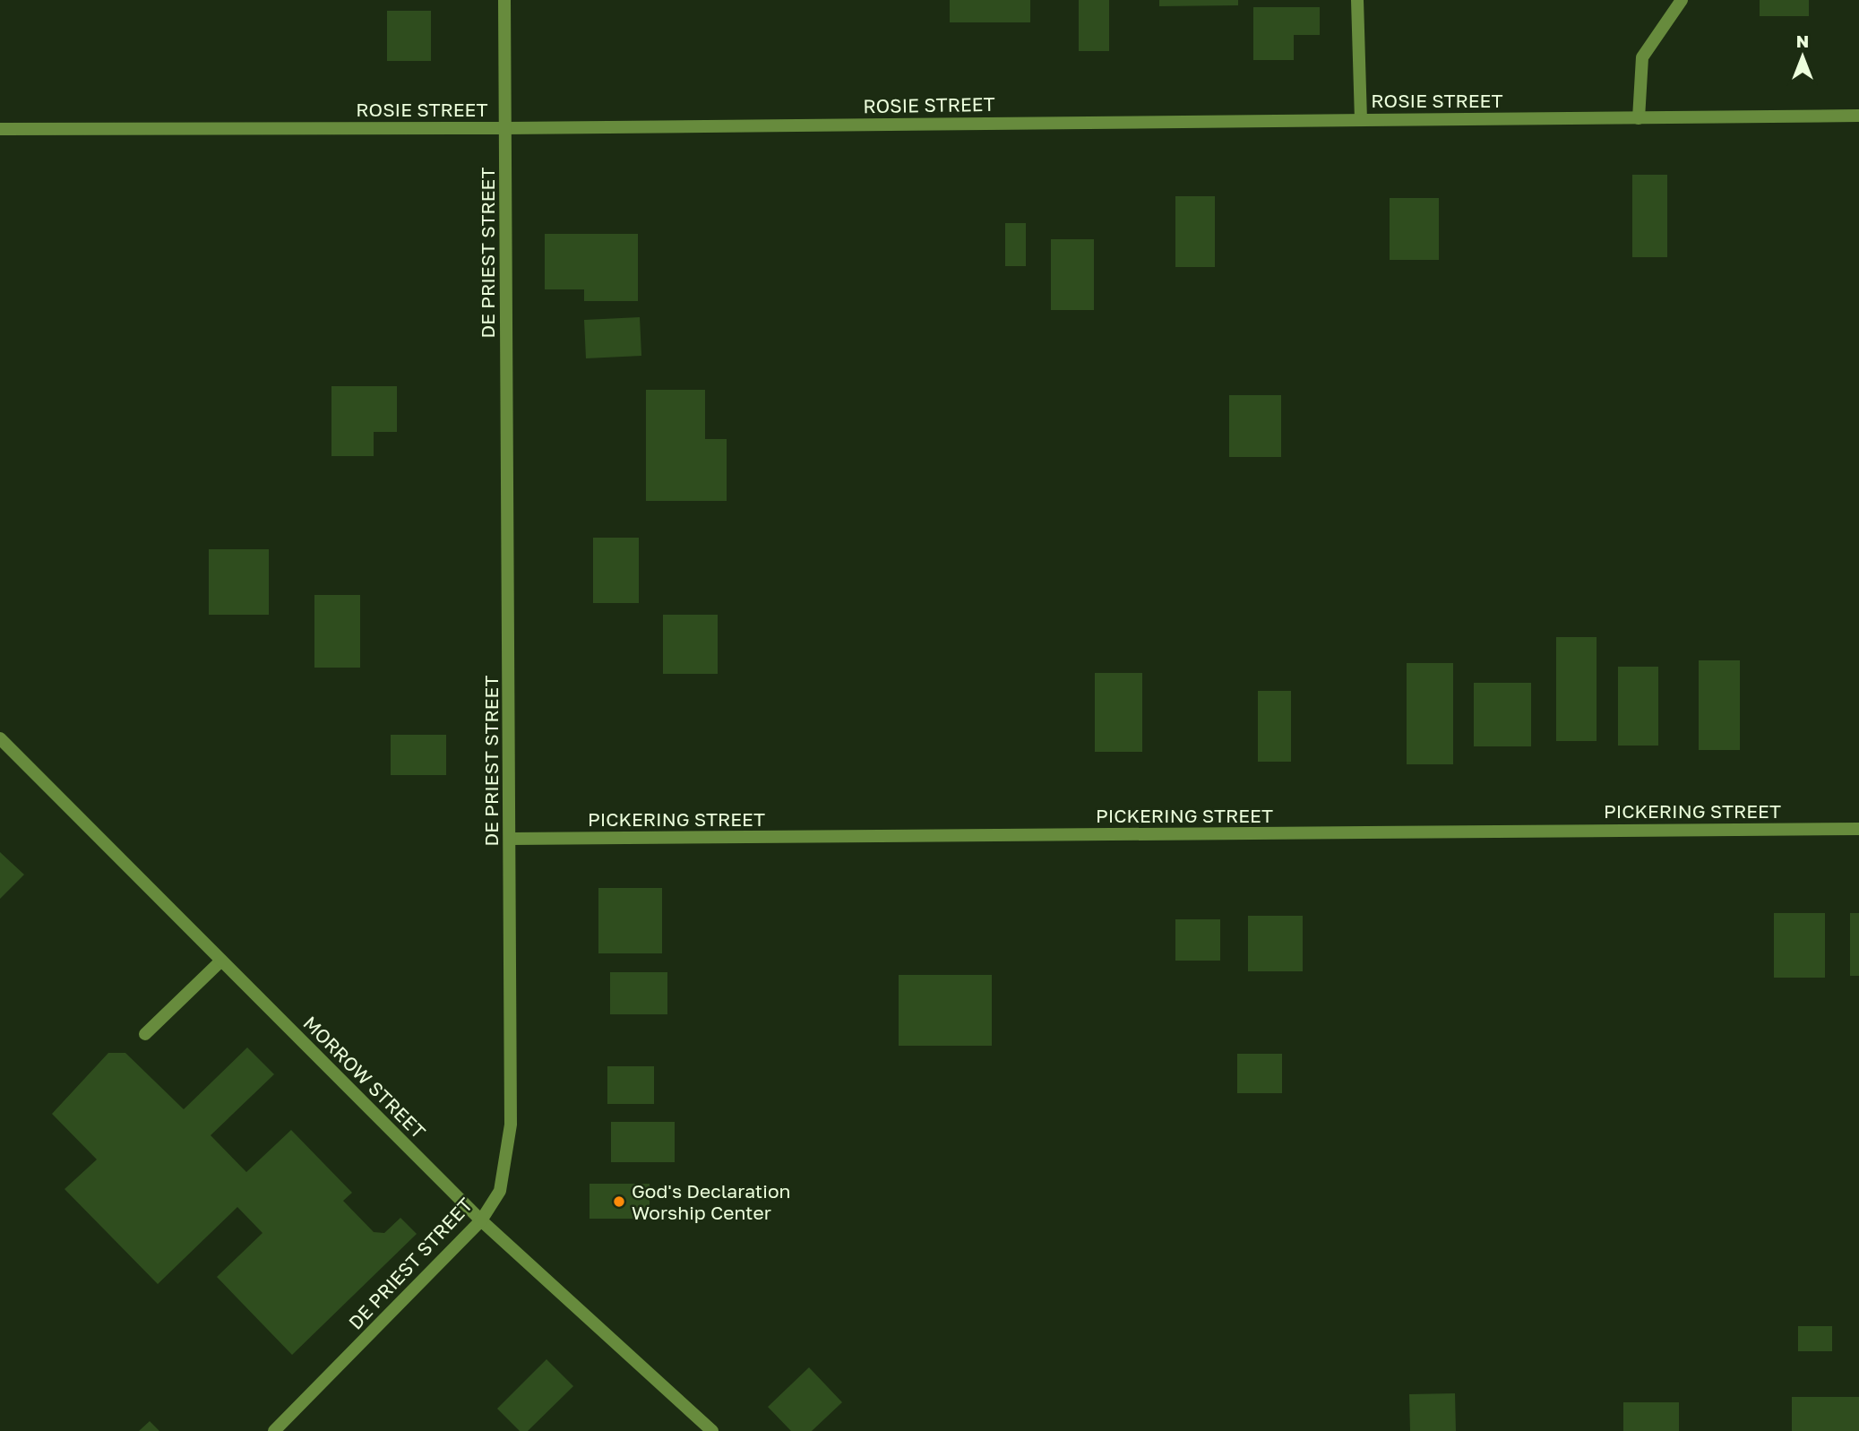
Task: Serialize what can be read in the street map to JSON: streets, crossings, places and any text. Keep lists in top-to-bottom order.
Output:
{
  "streets": {
    "street": [
      "ROSIE STREET",
      "DE PRIEST STREET",
      "PICKERING STREET",
      "MORROW STREET"
    ]
  },
  "crossings": [
    ["ROSIE STREET", "DE PRIEST STREET"],
    ["DE PRIEST STREET", "PICKERING STREET"],
    ["DE PRIEST STREET", "MORROW STREET"]
  ],
  "places": ["God's Declaration Worship Center"],
  "north": "top"
}
